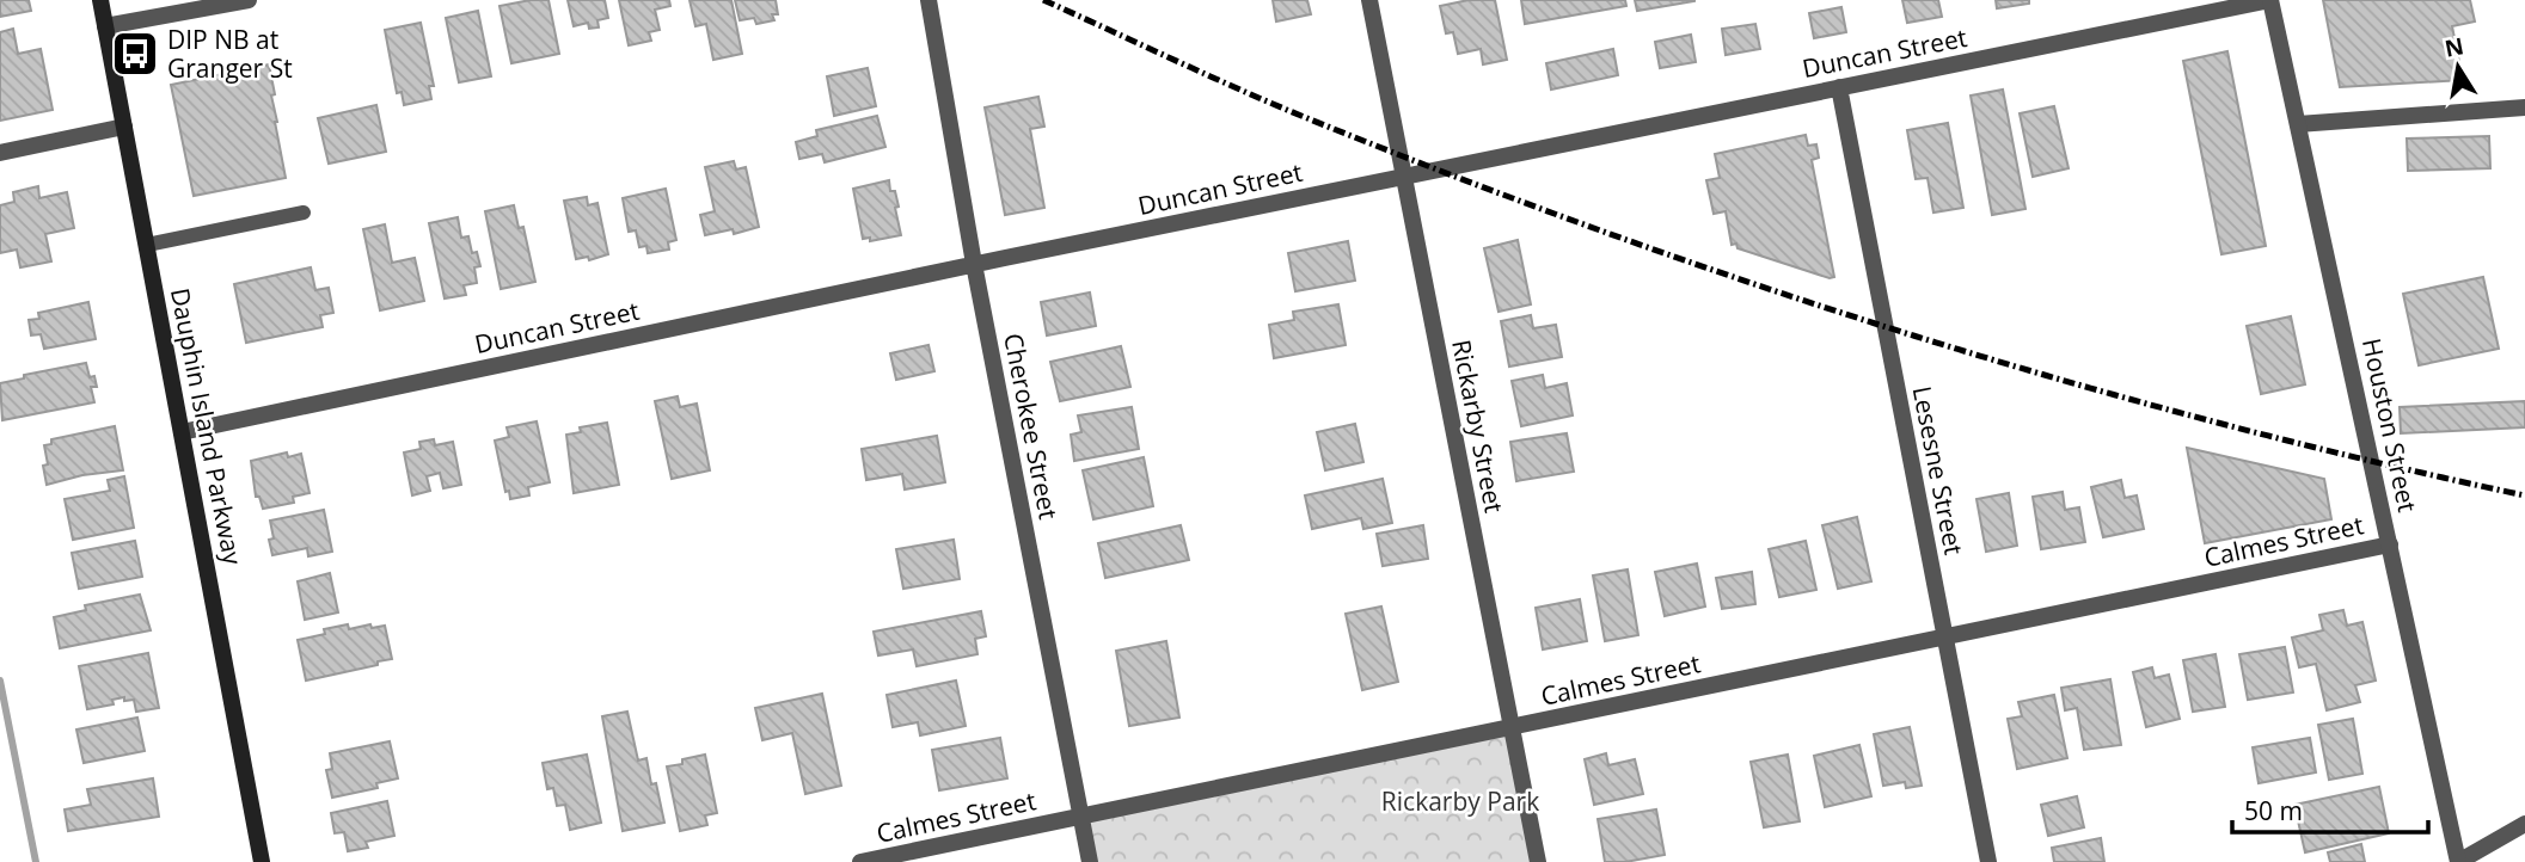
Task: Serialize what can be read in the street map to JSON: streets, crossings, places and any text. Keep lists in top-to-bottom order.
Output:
{
  "streets": {
    "main road": ["Dauphin Island Parkway"],
    "street": [
      "Duncan Street",
      "Houston Street",
      "Cherokee Street",
      "Rickarby Street",
      "Lesesne Street",
      "Calmes Street"
    ]
  },
  "crossings": [
    ["Duncan Street", "Houston Street"],
    ["Duncan Street", "Dauphin Island Parkway"],
    ["Duncan Street", "Cherokee Street"],
    ["Duncan Street", "Rickarby Street"],
    ["Duncan Street", "Lesesne Street"],
    ["Houston Street", "Calmes Street"],
    ["Cherokee Street", "Calmes Street"],
    ["Rickarby Street", "Calmes Street"],
    ["Lesesne Street", "Calmes Street"]
  ],
  "parks": ["Rickarby Park"],
  "places": {
    "bus stop": ["DIP NB at Granger St"]
  },
  "scale_bar": "50 m",
  "north": "top"
}
